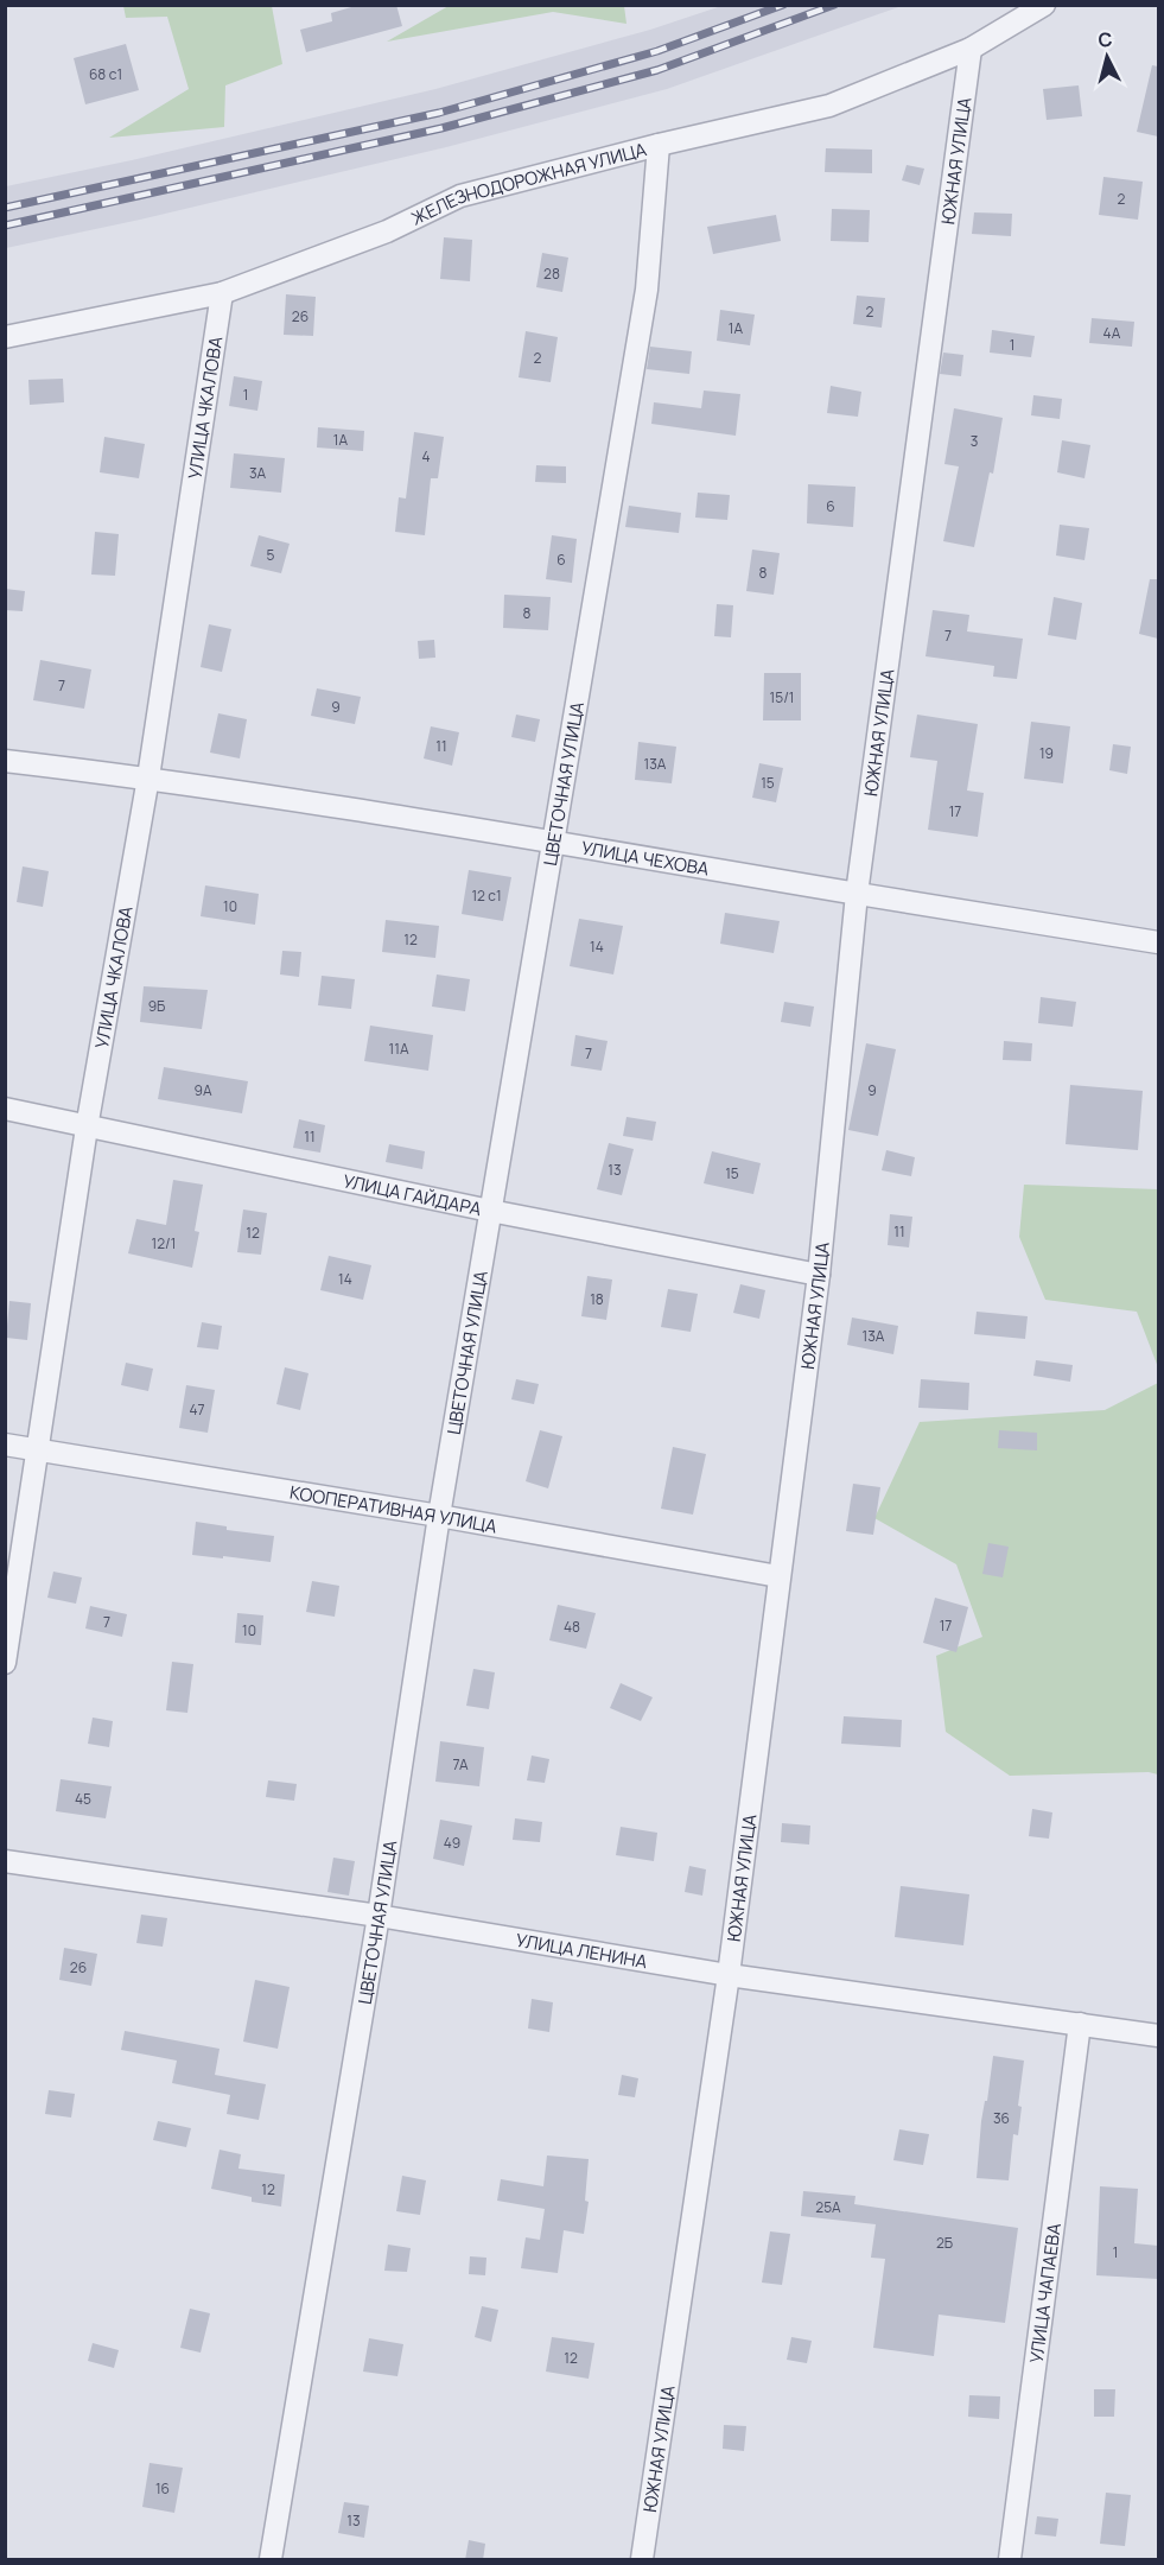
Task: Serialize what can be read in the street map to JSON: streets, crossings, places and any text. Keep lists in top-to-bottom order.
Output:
{
  "streets": {
    "street": [
      "ЮЖНАЯ УЛИЦА",
      "ЖЕЛЕЗНОДОРОЖНАЯ УЛИЦА",
      "УЛИЦА ЧКАЛОВА",
      "ЦВЕТОЧНАЯ УЛИЦА",
      "УЛИЦА ЧЕХОВА",
      "УЛИЦА ГАЙДАРА",
      "КООПЕРАТИВНАЯ УЛИЦА",
      "УЛИЦА ЛЕНИНА",
      "УЛИЦА ЧАПАЕВА"
    ]
  },
  "crossings": [
    ["ЮЖНАЯ УЛИЦА", "ЖЕЛЕЗНОДОРОЖНАЯ УЛИЦА"],
    ["ЮЖНАЯ УЛИЦА", "УЛИЦА ЧЕХОВА"],
    ["ЮЖНАЯ УЛИЦА", "УЛИЦА ГАЙДАРА"],
    ["ЮЖНАЯ УЛИЦА", "КООПЕРАТИВНАЯ УЛИЦА"],
    ["ЮЖНАЯ УЛИЦА", "УЛИЦА ЛЕНИНА"],
    ["ЖЕЛЕЗНОДОРОЖНАЯ УЛИЦА", "УЛИЦА ЧКАЛОВА"],
    ["ЖЕЛЕЗНОДОРОЖНАЯ УЛИЦА", "ЦВЕТОЧНАЯ УЛИЦА"],
    ["УЛИЦА ЧКАЛОВА", "УЛИЦА ЧЕХОВА"],
    ["УЛИЦА ЧКАЛОВА", "УЛИЦА ГАЙДАРА"],
    ["УЛИЦА ЧКАЛОВА", "КООПЕРАТИВНАЯ УЛИЦА"],
    ["ЦВЕТОЧНАЯ УЛИЦА", "УЛИЦА ЧЕХОВА"],
    ["ЦВЕТОЧНАЯ УЛИЦА", "УЛИЦА ГАЙДАРА"],
    ["ЦВЕТОЧНАЯ УЛИЦА", "КООПЕРАТИВНАЯ УЛИЦА"],
    ["ЦВЕТОЧНАЯ УЛИЦА", "УЛИЦА ЛЕНИНА"],
    ["УЛИЦА ЛЕНИНА", "УЛИЦА ЧАПАЕВА"]
  ],
  "house_numbers": [
    "68 с1",
    "2",
    "28",
    "2",
    "26",
    "1А",
    "4А",
    "1",
    "2",
    "1",
    "1А",
    "3",
    "4",
    "3А",
    "6",
    "5",
    "6",
    "8",
    "8",
    "7",
    "7",
    "15/1",
    "9",
    "11",
    "19",
    "13А",
    "15",
    "17",
    "12 с1",
    "10",
    "12",
    "14",
    "9Б",
    "11А",
    "7",
    "9А",
    "9",
    "11",
    "13",
    "15",
    "11",
    "12",
    "12/1",
    "14",
    "18",
    "13А",
    "47",
    "7",
    "17",
    "48",
    "10",
    "7А",
    "45",
    "49",
    "26",
    "36",
    "12",
    "25А",
    "2Б",
    "1",
    "12",
    "16",
    "13"
  ],
  "north": "top"
}
